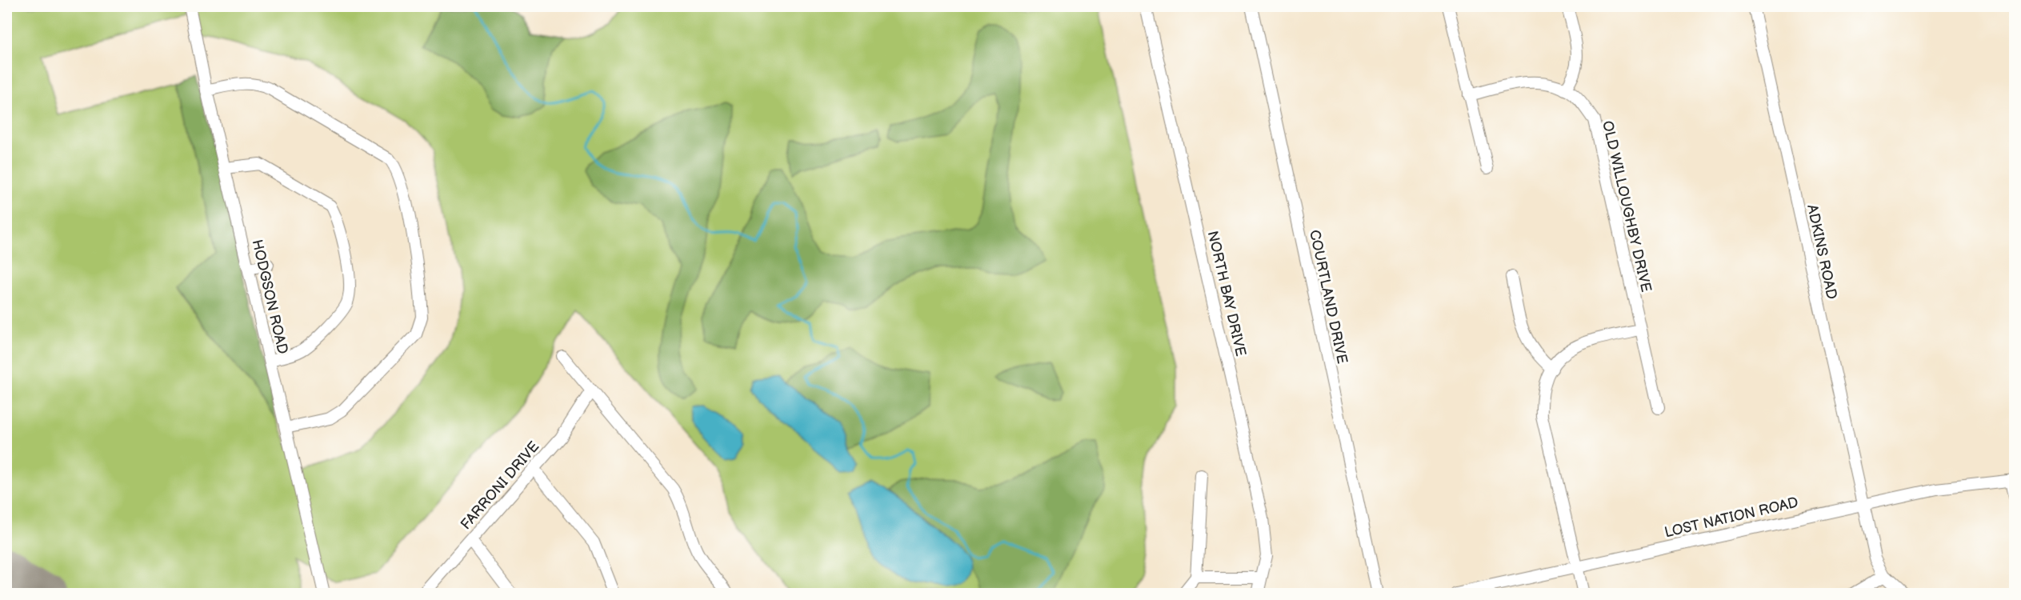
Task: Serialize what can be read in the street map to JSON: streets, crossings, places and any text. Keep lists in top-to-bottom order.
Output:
{
  "streets": {
    "street": [
      "OLD WILLOUGHBY DRIVE",
      "ADKINS ROAD",
      "NORTH BAY DRIVE",
      "HODGSON ROAD",
      "COURTLAND DRIVE",
      "FARRONI DRIVE",
      "LOST NATION ROAD"
    ]
  },
  "crossings": [
    ["ADKINS ROAD", "LOST NATION ROAD"]
  ]
}
